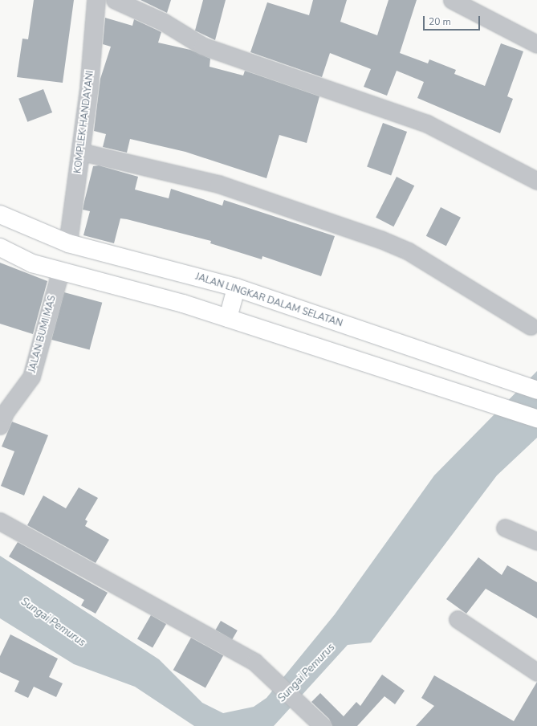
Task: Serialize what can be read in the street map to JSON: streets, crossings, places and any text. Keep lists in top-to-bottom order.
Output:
{
  "streets": {
    "main road": ["JALAN LINGKAR DALAM SELATAN"],
    "street": ["KOMPLEK HANDAYANI", "JALAN BUMI MAS"]
  },
  "crossings": [
    ["KOMPLEK HANDAYANI", "JALAN LINGKAR DALAM SELATAN"]
  ],
  "water": ["Sungai Pemurus"],
  "scale_bar": "20 m"
}
